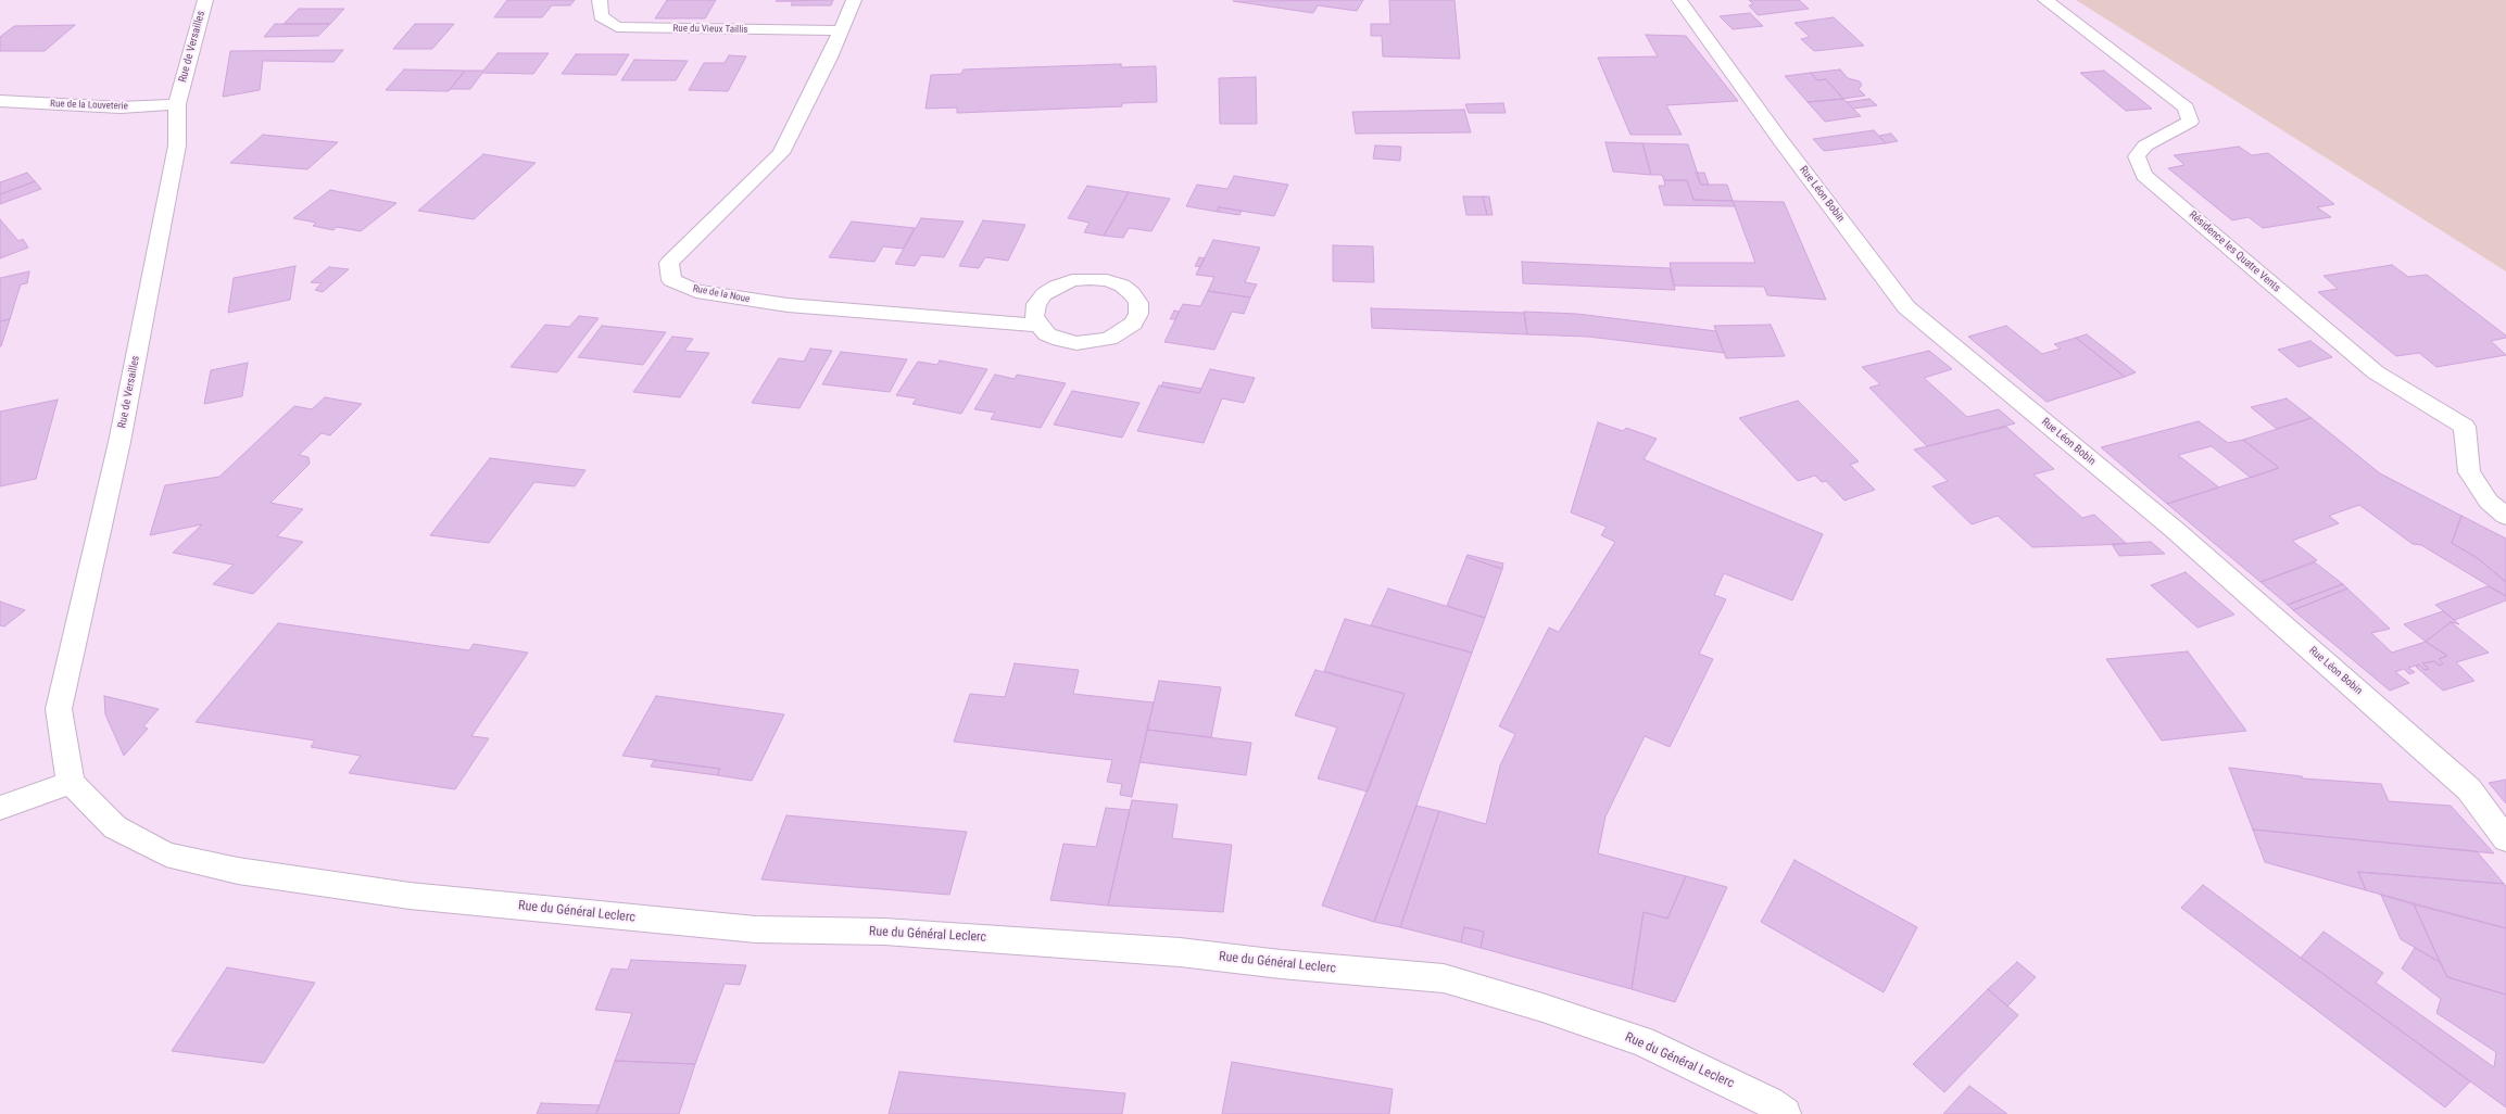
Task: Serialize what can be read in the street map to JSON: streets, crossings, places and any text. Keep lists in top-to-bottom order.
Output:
{
  "streets": {
    "street": [
      "Rue du Vieux Taillis",
      "Rue de Versailles",
      "Rue de la Louveterie",
      "Rue Léon Bobin",
      "Résidence les Quatre Vents",
      "Rue de la Noue",
      "Rue du Général Leclerc"
    ]
  },
  "crossings": [
    ["Rue du Vieux Taillis", "Rue de la Noue"],
    ["Rue de Versailles", "Rue de la Louveterie"],
    ["Rue de Versailles", "Rue du Général Leclerc"]
  ]
}
